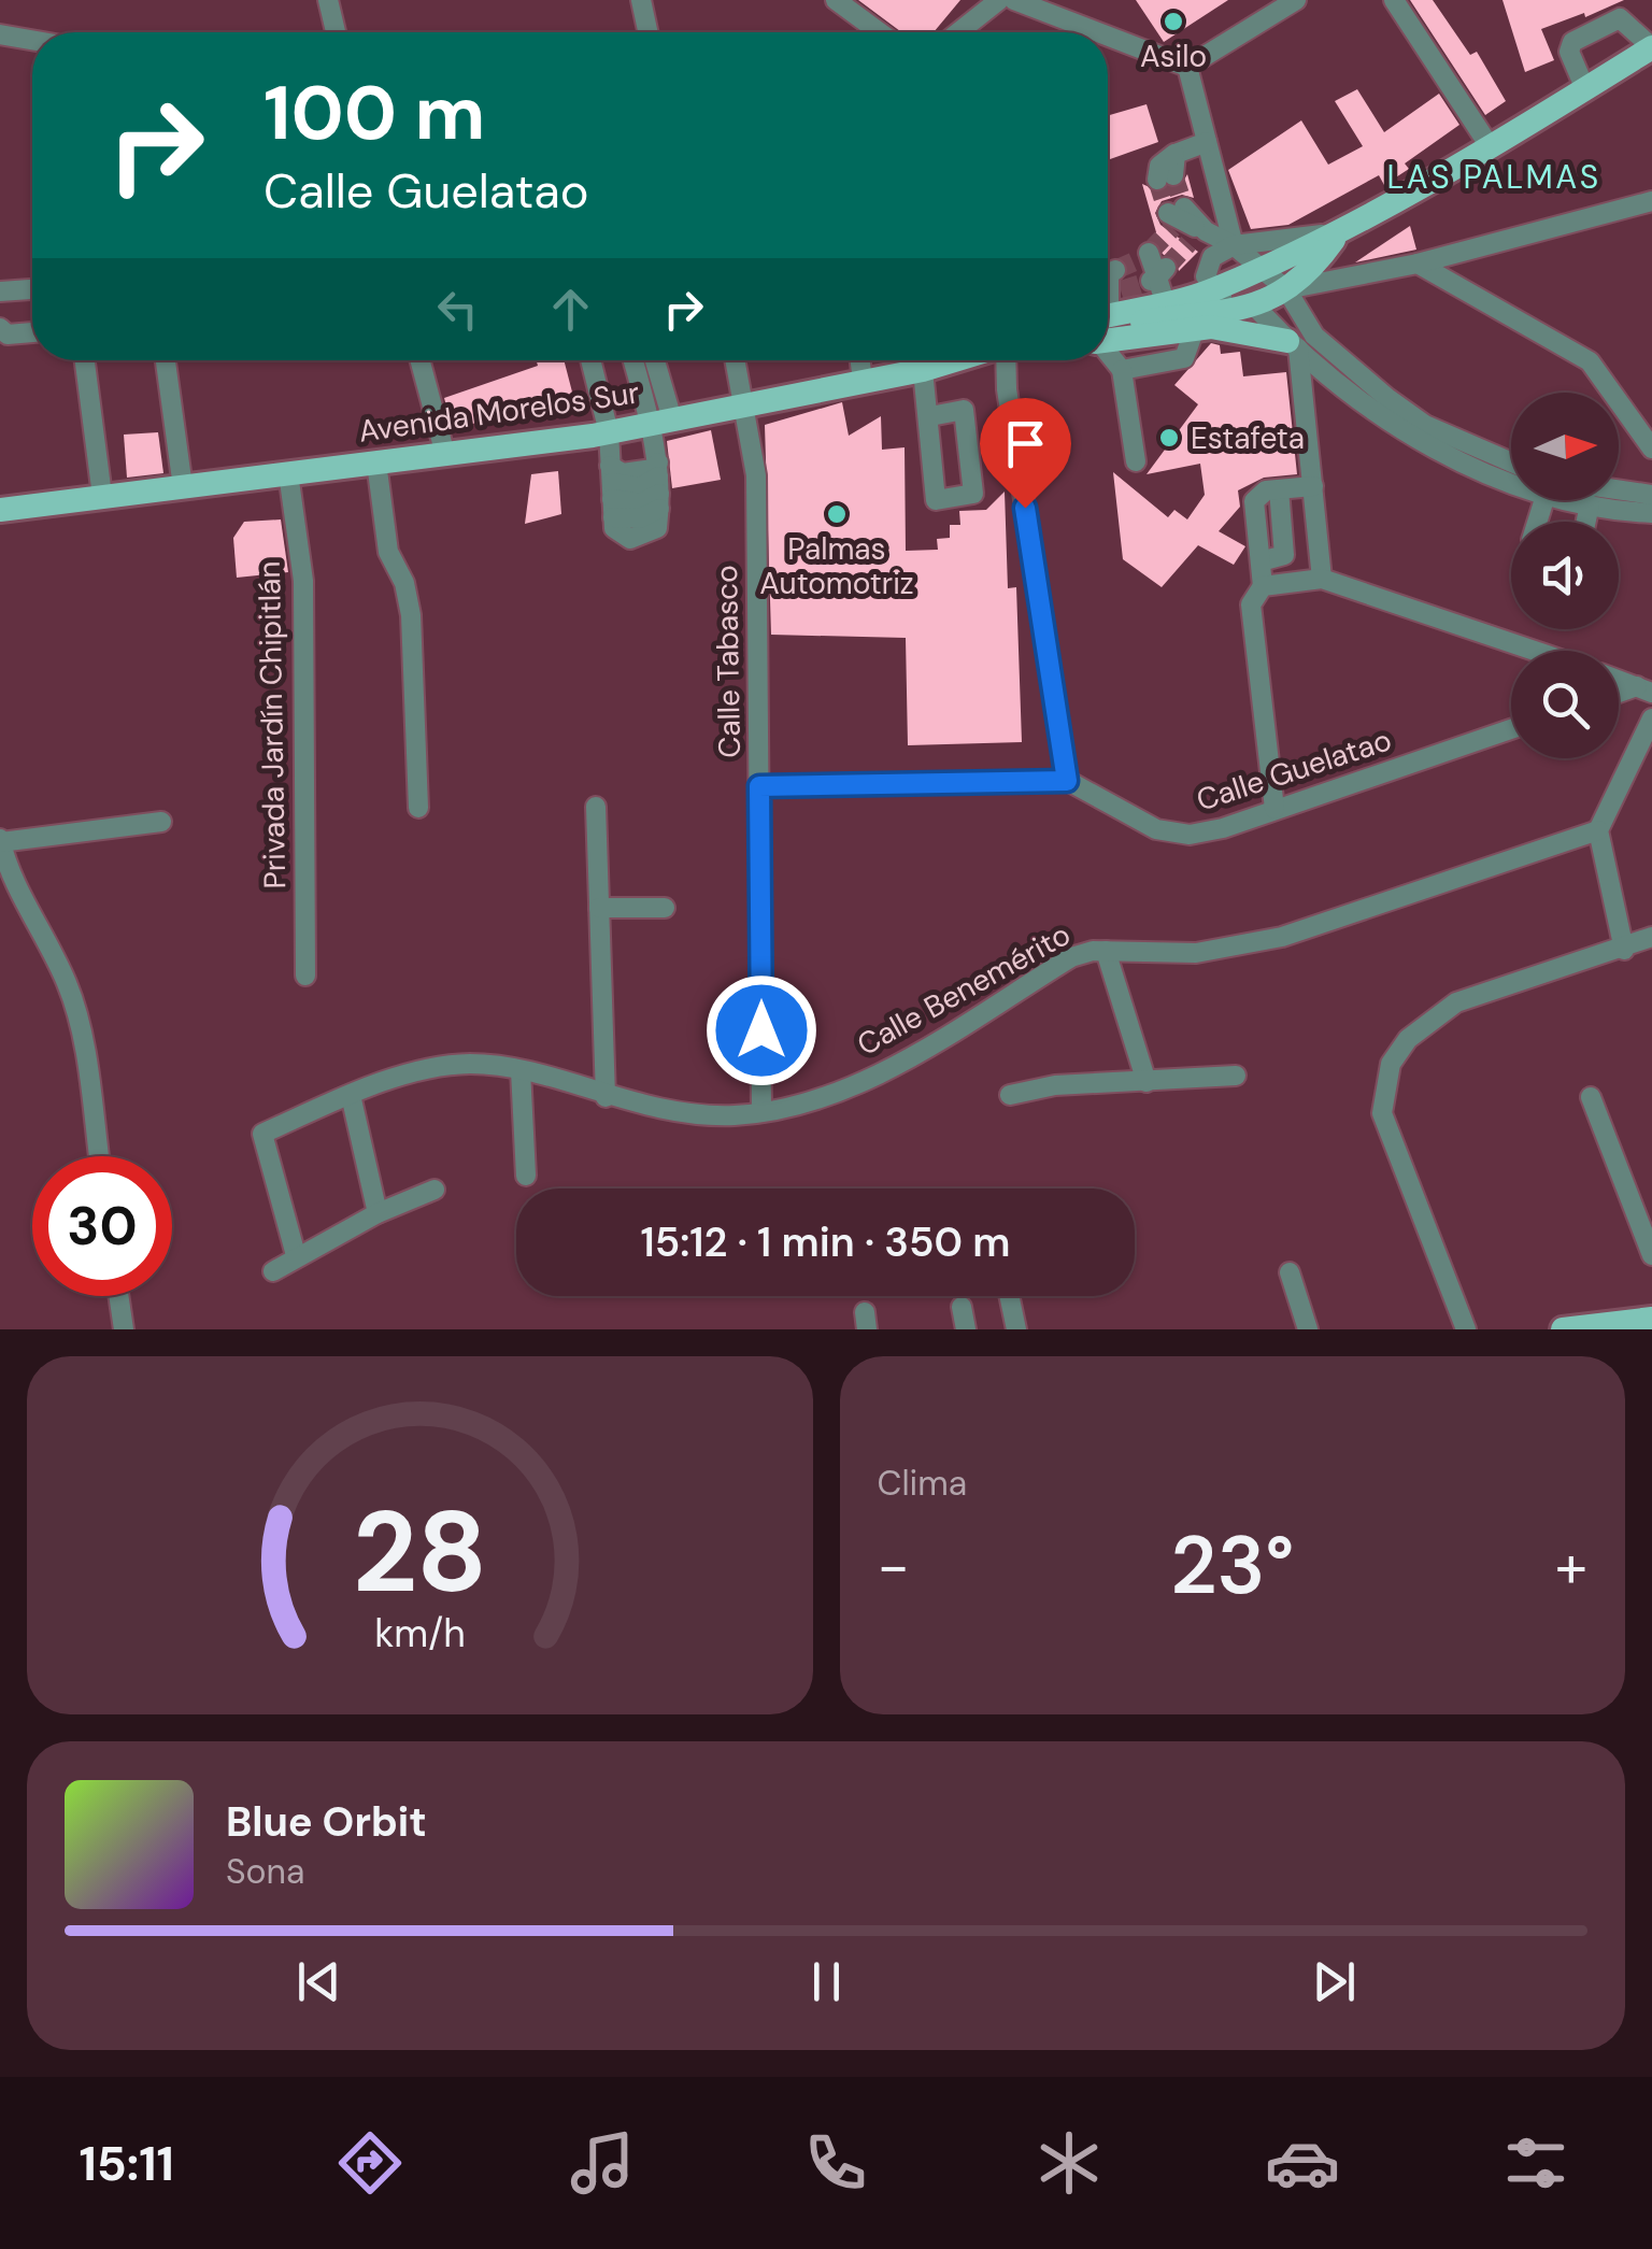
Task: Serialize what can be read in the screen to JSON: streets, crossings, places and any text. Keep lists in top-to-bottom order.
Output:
{
  "streets": {
    "main road": ["Avenida Morelos Sur"],
    "street": [
      "Calle Tabasco",
      "Privada Jardín Chipitlán",
      "Calle Guelatao",
      "Calle Benemérito"
    ]
  },
  "crossings": [
    ["Avenida Morelos Sur", "Calle Tabasco"],
    ["Avenida Morelos Sur", "Privada Jardín Chipitlán"],
    ["Calle Tabasco", "Calle Guelatao"],
    ["Calle Tabasco", "Calle Benemérito"]
  ],
  "districts": ["LAS PALMAS"],
  "places": ["Asilo", "Estafeta", "Palmas Automotriz"],
  "north": "right",
  "page": {
    "turn": ["100 m", "Calle Guelatao"],
    "limit": "30",
    "trip": "15:12 · 1 min · 350 m",
    "tile": "Clima",
    "heat": ["−", "23°", "+"],
    "song": ["Blue Orbit", "Sona"],
    "tabs": "15:11",
    "gauge": ["28", "km/h"]
  }
}
